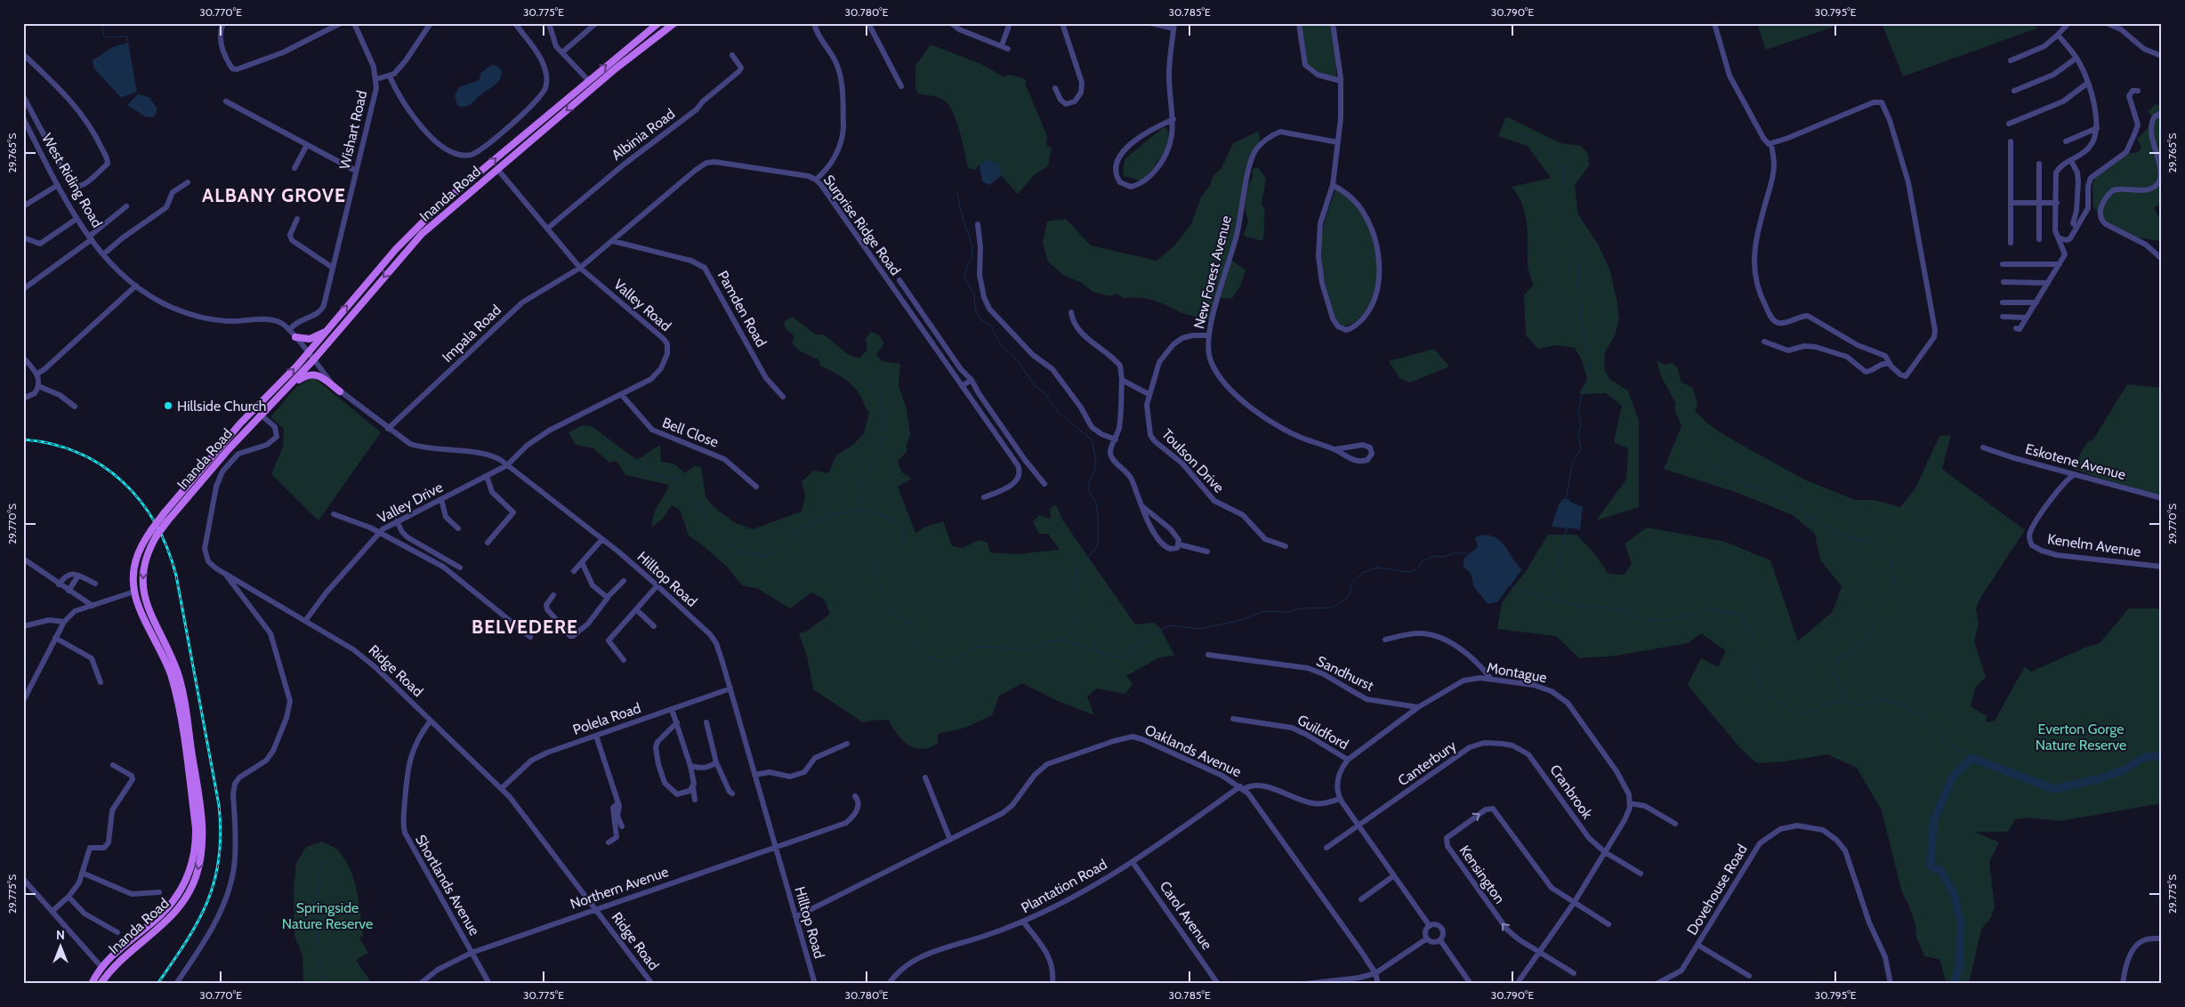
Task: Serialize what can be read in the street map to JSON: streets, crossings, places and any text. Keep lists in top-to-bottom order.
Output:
{
  "streets": {
    "main road": ["Inanda Road"],
    "street": [
      "Wishart Road",
      "Albinia Road",
      "West Riding Road",
      "Surprise Ridge Road",
      "New Forest Avenue",
      "Valley Road",
      "Pamden Road",
      "Impala Road",
      "Bell Close",
      "Toulson Drive",
      "Eskotene Avenue",
      "Valley Drive",
      "Kenelm Avenue",
      "Hilltop Road",
      "Ridge Road",
      "Montague",
      "Sandhurst",
      "Polela Road",
      "Guildford",
      "Oaklands Avenue",
      "Canterbury",
      "Cranbrook",
      "Kensington",
      "Shortlands Avenue",
      "Plantation Road",
      "Northern Avenue",
      "Dovehouse Road",
      "Carol Avenue"
    ]
  },
  "crossings": [
    ["Wishart Road", "West Riding Road"],
    ["Albinia Road", "Valley Road"],
    ["West Riding Road", "Inanda Road"],
    ["West Riding Road", "Hilltop Road"],
    ["Inanda Road", "Valley Road"],
    ["Inanda Road", "Hilltop Road"],
    ["Inanda Road", "Ridge Road"],
    ["Surprise Ridge Road", "Valley Road"],
    ["Surprise Ridge Road", "Pamden Road"],
    ["Surprise Ridge Road", "Impala Road"],
    ["New Forest Avenue", "Toulson Drive"],
    ["Valley Road", "Impala Road"],
    ["Valley Road", "Bell Close"],
    ["Valley Road", "Valley Drive"],
    ["Valley Road", "Hilltop Road"],
    ["Impala Road", "Hilltop Road"],
    ["Eskotene Avenue", "Kenelm Avenue"],
    ["Valley Drive", "Hilltop Road"],
    ["Valley Drive", "Ridge Road"],
    ["Hilltop Road", "Polela Road"],
    ["Hilltop Road", "Oaklands Avenue"],
    ["Hilltop Road", "Northern Avenue"],
    ["Ridge Road", "Polela Road"],
    ["Ridge Road", "Shortlands Avenue"],
    ["Ridge Road", "Northern Avenue"],
    ["Montague", "Sandhurst"],
    ["Montague", "Guildford"],
    ["Montague", "Canterbury"],
    ["Oaklands Avenue", "Plantation Road"],
    ["Canterbury", "Cranbrook"],
    ["Shortlands Avenue", "Northern Avenue"],
    ["Plantation Road", "Carol Avenue"]
  ],
  "districts": ["ALBANY GROVE", "BELVEDERE"],
  "parks": ["Everton Gorge Nature Reserve", "Springside Nature Reserve"],
  "places": ["Hillside Church"],
  "north": "top",
  "coordinates": [
    "30.770°E",
    "30.775°E",
    "30.780°E",
    "30.785°E",
    "30.790°E",
    "30.795°E",
    "29.765°S",
    "29.770°S",
    "29.775°S"
  ]
}
